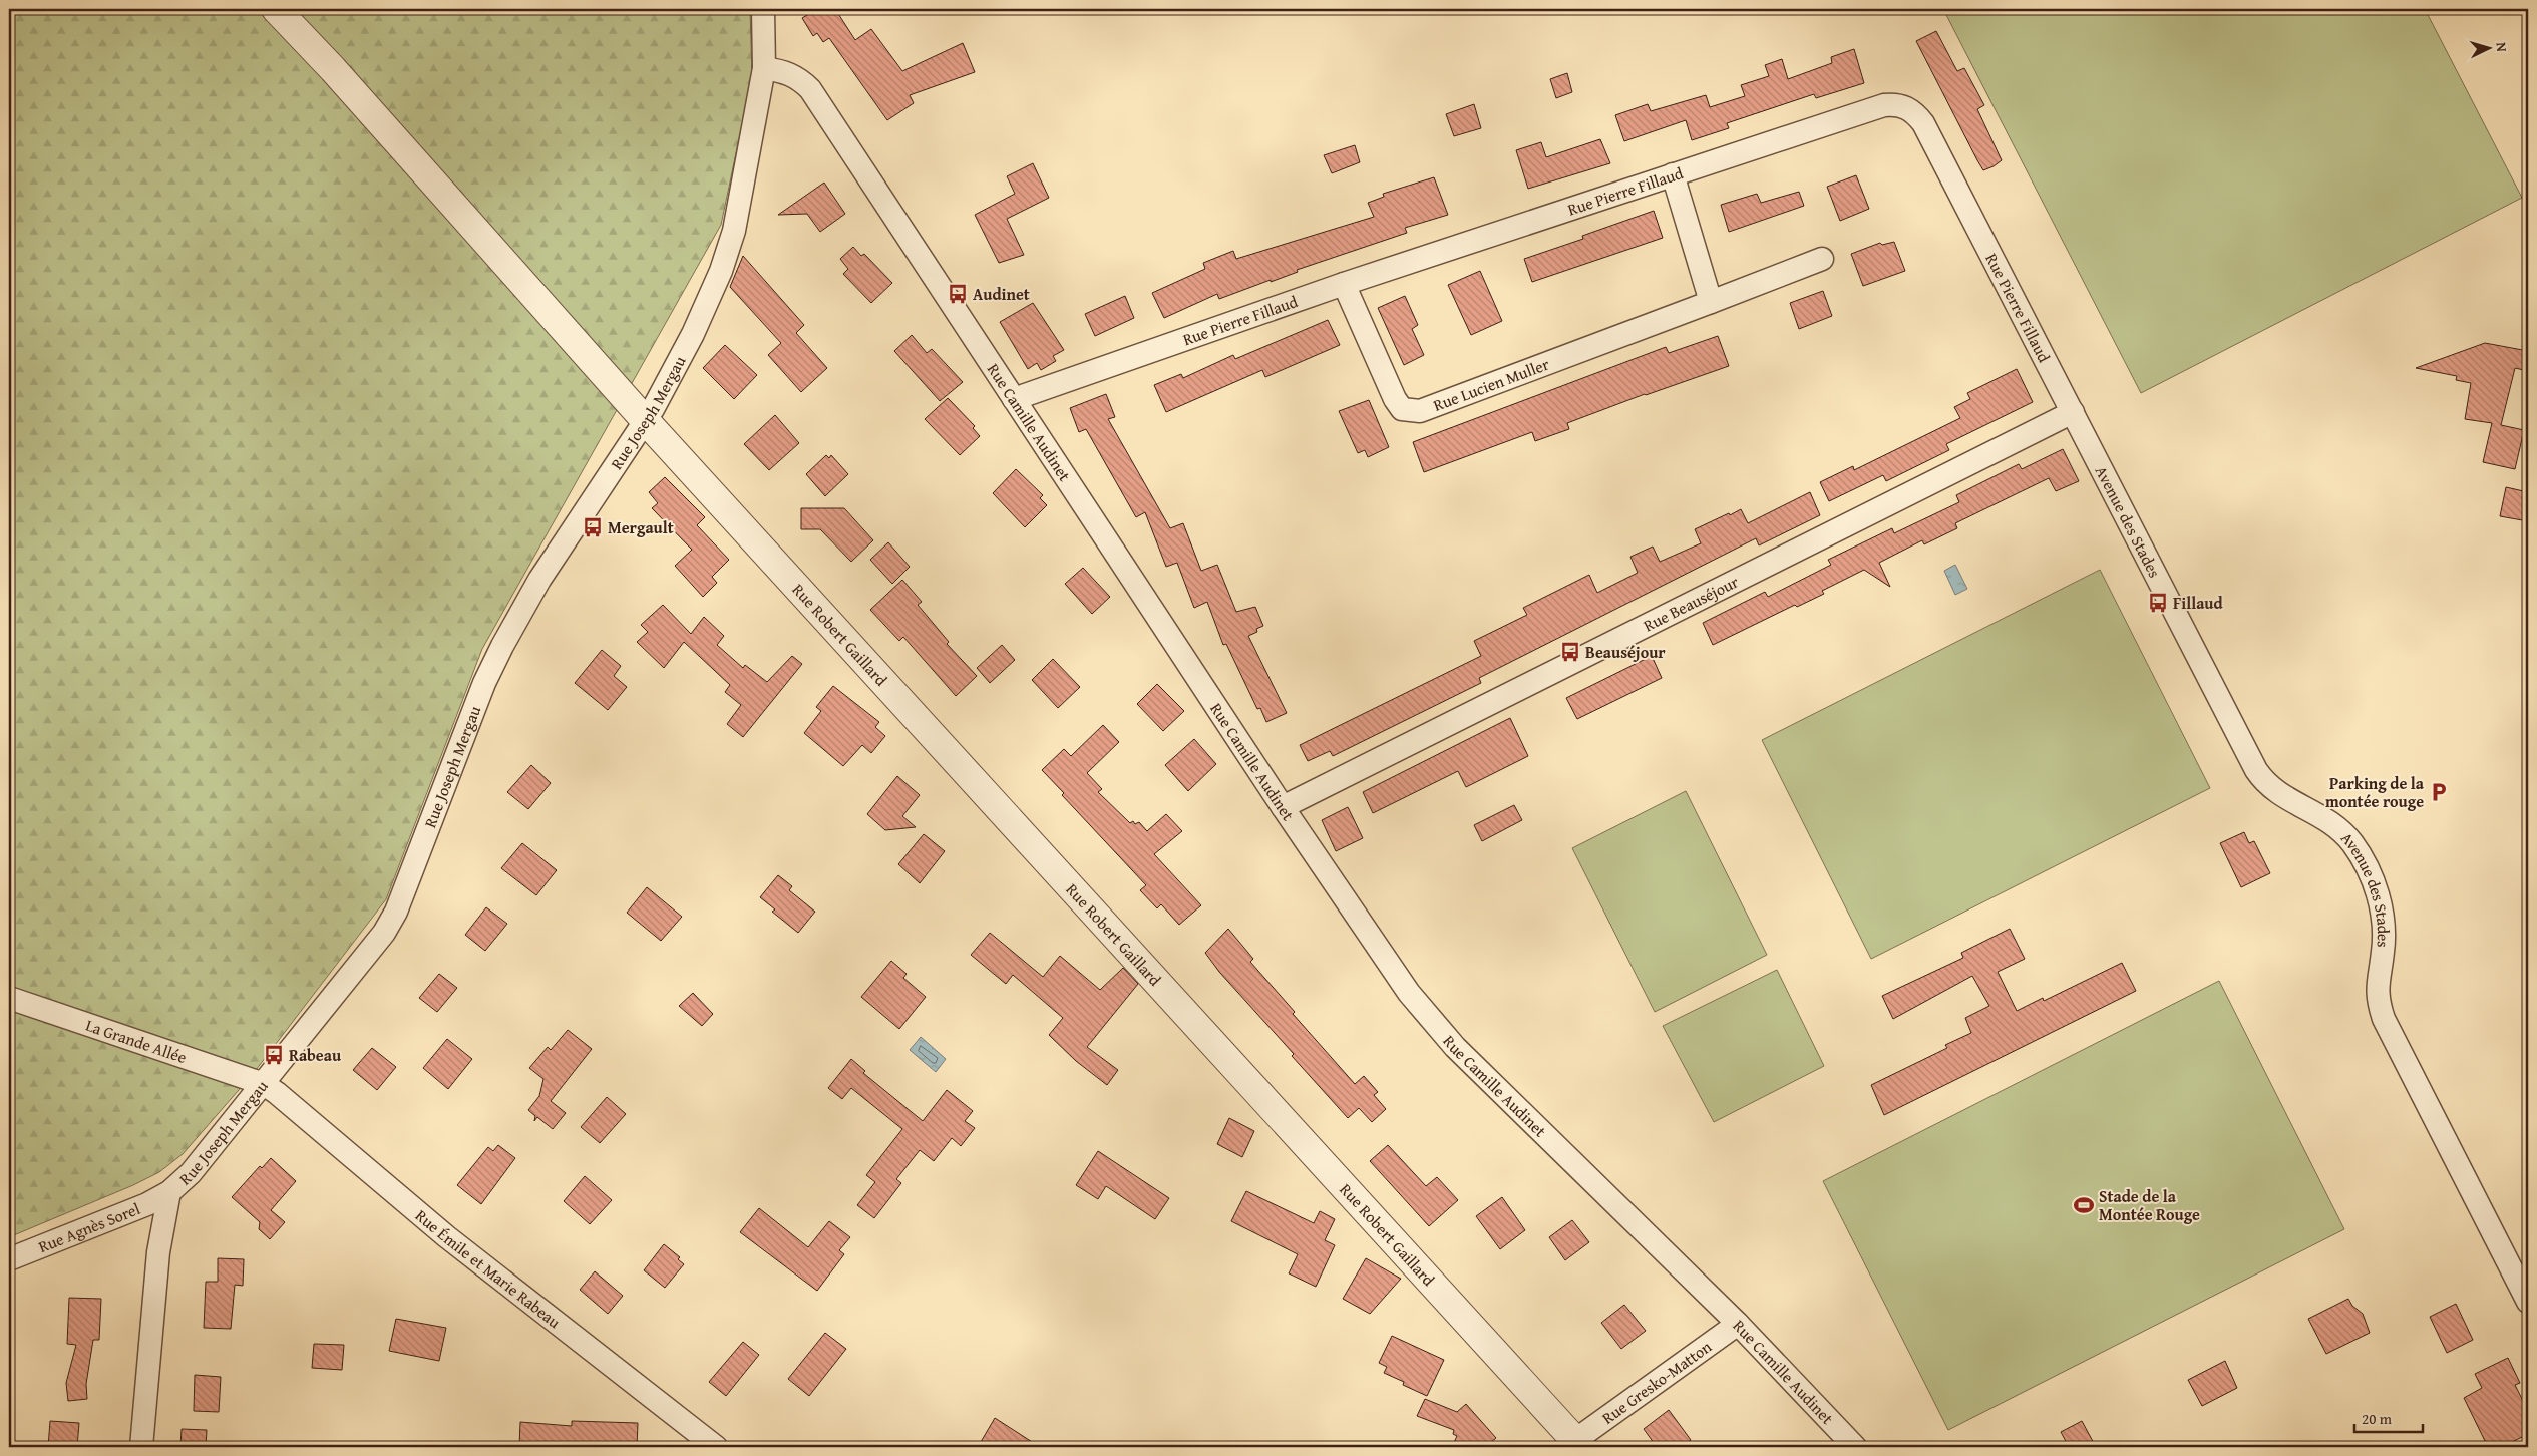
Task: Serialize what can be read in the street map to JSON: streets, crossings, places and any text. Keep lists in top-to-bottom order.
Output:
{
  "streets": {
    "street": [
      "Rue Pierre Fillaud",
      "Rue Lucien Muller",
      "Rue Joseph Mergau",
      "Rue Camille Audinet",
      "Avenue des Stades",
      "Rue Beauséjour",
      "Rue Robert Gaillard",
      "La Grande Allée",
      "Rue Agnès Sorel",
      "Rue Émile et Marie Rabeau",
      "Rue Gresko-Matton"
    ]
  },
  "crossings": [
    ["Rue Pierre Fillaud", "Rue Lucien Muller"],
    ["Rue Pierre Fillaud", "Rue Camille Audinet"],
    ["Rue Pierre Fillaud", "Avenue des Stades"],
    ["Rue Pierre Fillaud", "Rue Beauséjour"],
    ["Rue Joseph Mergau", "Rue Camille Audinet"],
    ["Rue Joseph Mergau", "Rue Robert Gaillard"],
    ["Rue Joseph Mergau", "La Grande Allée"],
    ["Rue Joseph Mergau", "Rue Agnès Sorel"],
    ["Rue Joseph Mergau", "Rue Émile et Marie Rabeau"],
    ["Rue Camille Audinet", "Rue Beauséjour"],
    ["Rue Camille Audinet", "Rue Gresko-Matton"],
    ["Avenue des Stades", "Rue Beauséjour"],
    ["Rue Robert Gaillard", "Rue Gresko-Matton"],
    ["La Grande Allée", "Rue Émile et Marie Rabeau"]
  ],
  "places": {
    "bus stop": [
      "Audinet",
      "Mergault",
      "Fillaud",
      "Beauséjour",
      "Rabeau"
    ],
    "parking": ["Parking de la montée rouge"],
    "sports": ["Stade de la Montée Rouge"]
  },
  "scale_bar": "20 m",
  "north": "right"
}
